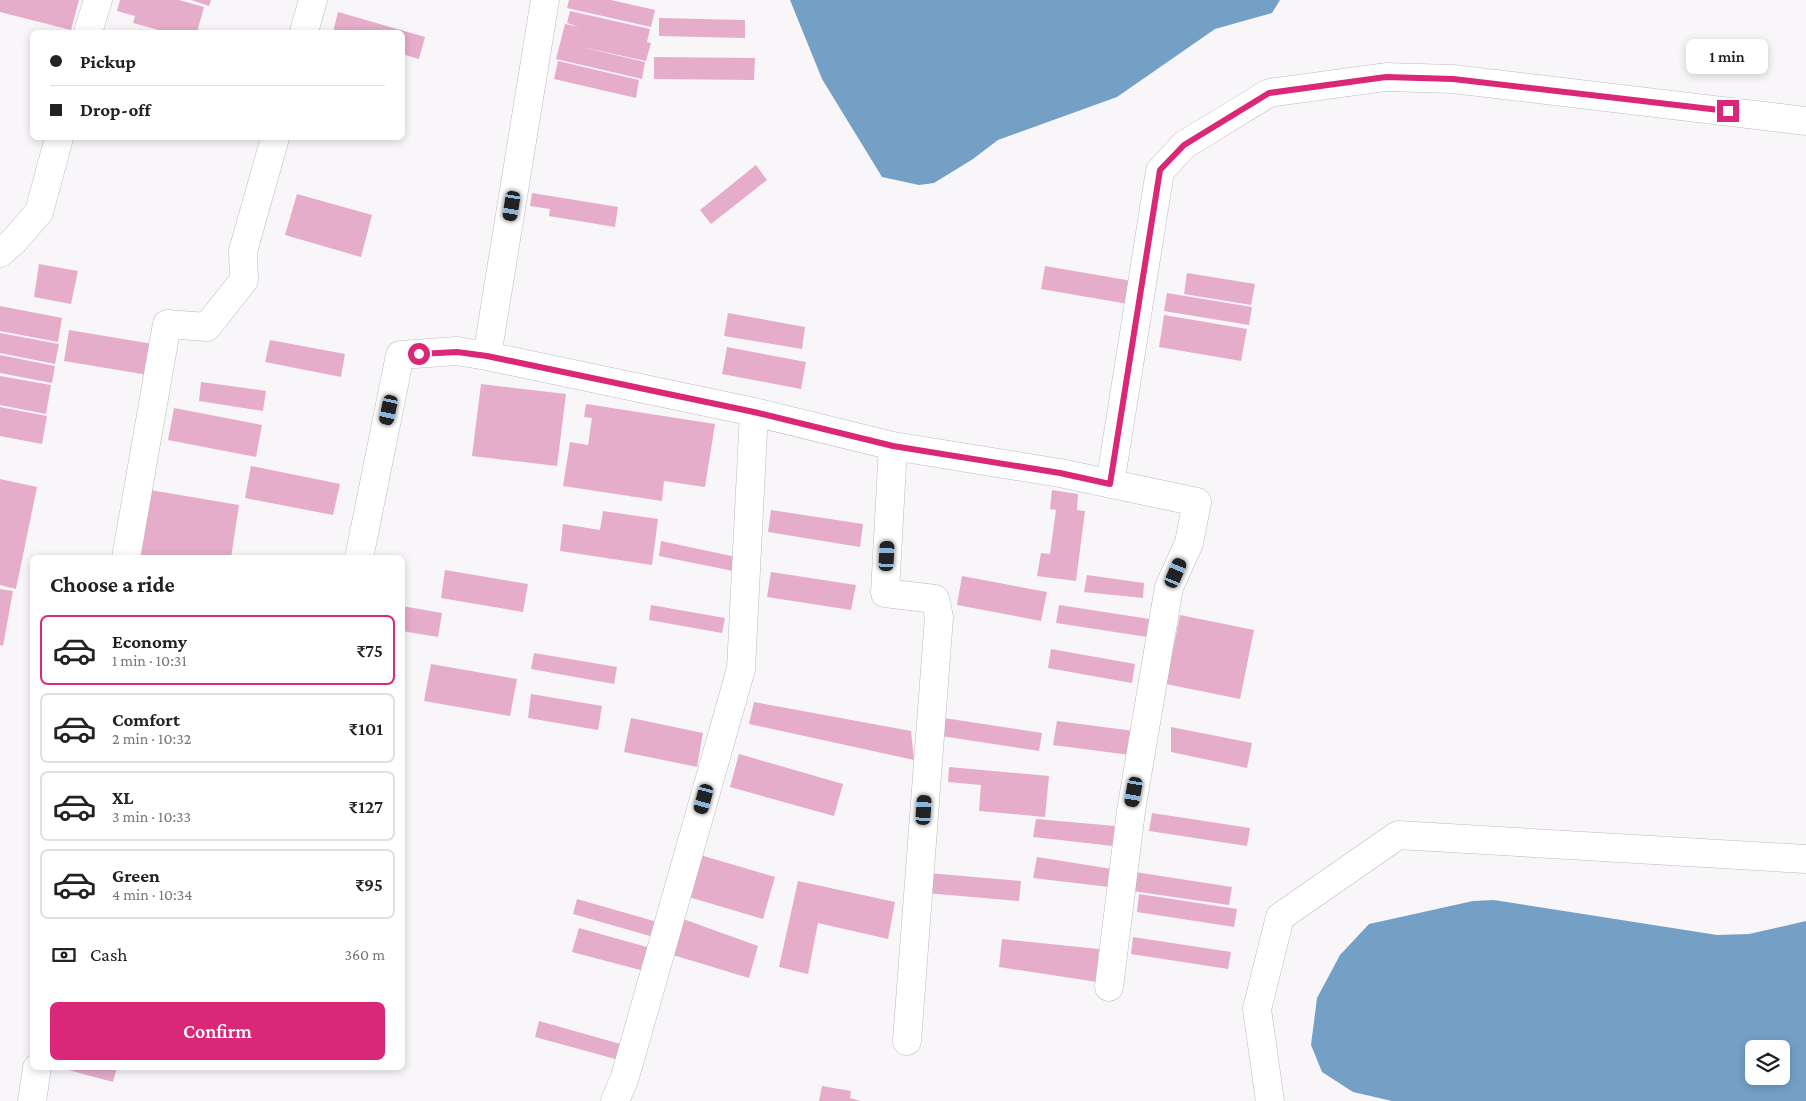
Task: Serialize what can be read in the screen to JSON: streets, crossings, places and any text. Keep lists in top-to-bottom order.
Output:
{
  "page": {
    "banner": ["Pickup", "Drop-off"],
    "bubble": "1 min",
    "heading": "Choose a ride",
    "list": [
      {
        "name": "Economy",
        "note": "1 min · 10:31",
        "value": "₹75"
      },
      {
        "name": "Comfort",
        "note": "2 min · 10:32",
        "value": "₹101"
      },
      {
        "name": "XL",
        "note": "3 min · 10:33",
        "value": "₹127"
      },
      {
        "name": "Green",
        "note": "4 min · 10:34",
        "value": "₹95"
      }
    ],
    "pay": ["Cash", "360 m"],
    "buttons": "Confirm"
  }
}
